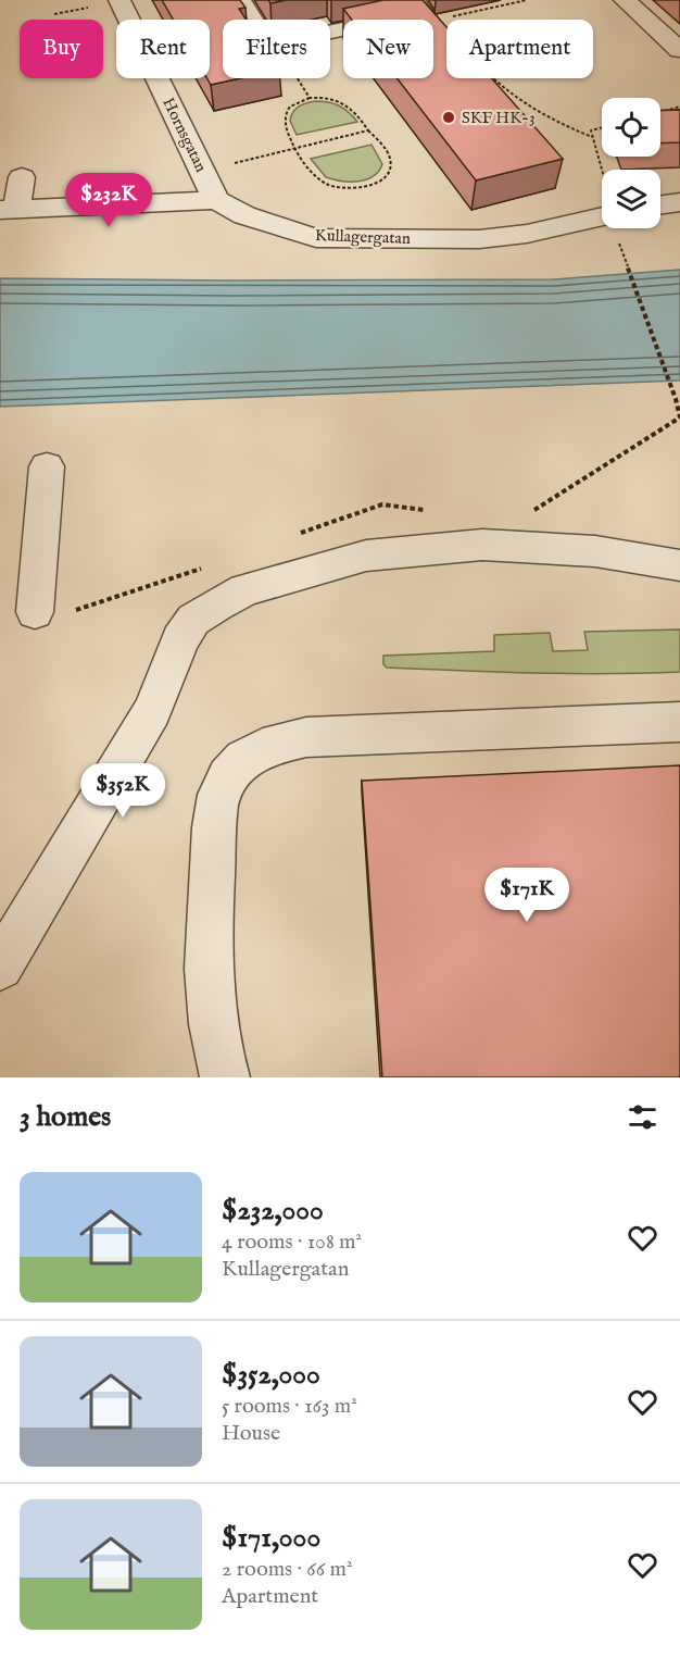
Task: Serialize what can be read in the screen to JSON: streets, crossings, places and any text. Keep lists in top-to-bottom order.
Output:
{
  "streets": {
    "street": ["Hornsgatan", "Kullagergatan"]
  },
  "crossings": [
    ["Hornsgatan", "Kullagergatan"]
  ],
  "places": ["SKF HK-3"],
  "page": {
    "chip": [
      "Buy",
      "Rent",
      "Filters",
      "New",
      "Apartment"
    ],
    "price": ["$232K", "$352K", "$171K"],
    "heading": "3 homes",
    "list": [
      {
        "name": "$232,000",
        "note": "4 rooms · 108 m² · Kullagergatan"
      },
      {
        "name": "$352,000",
        "note": "5 rooms · 163 m² · House"
      },
      {
        "name": "$171,000",
        "note": "2 rooms · 66 m² · Apartment"
      }
    ]
  }
}
